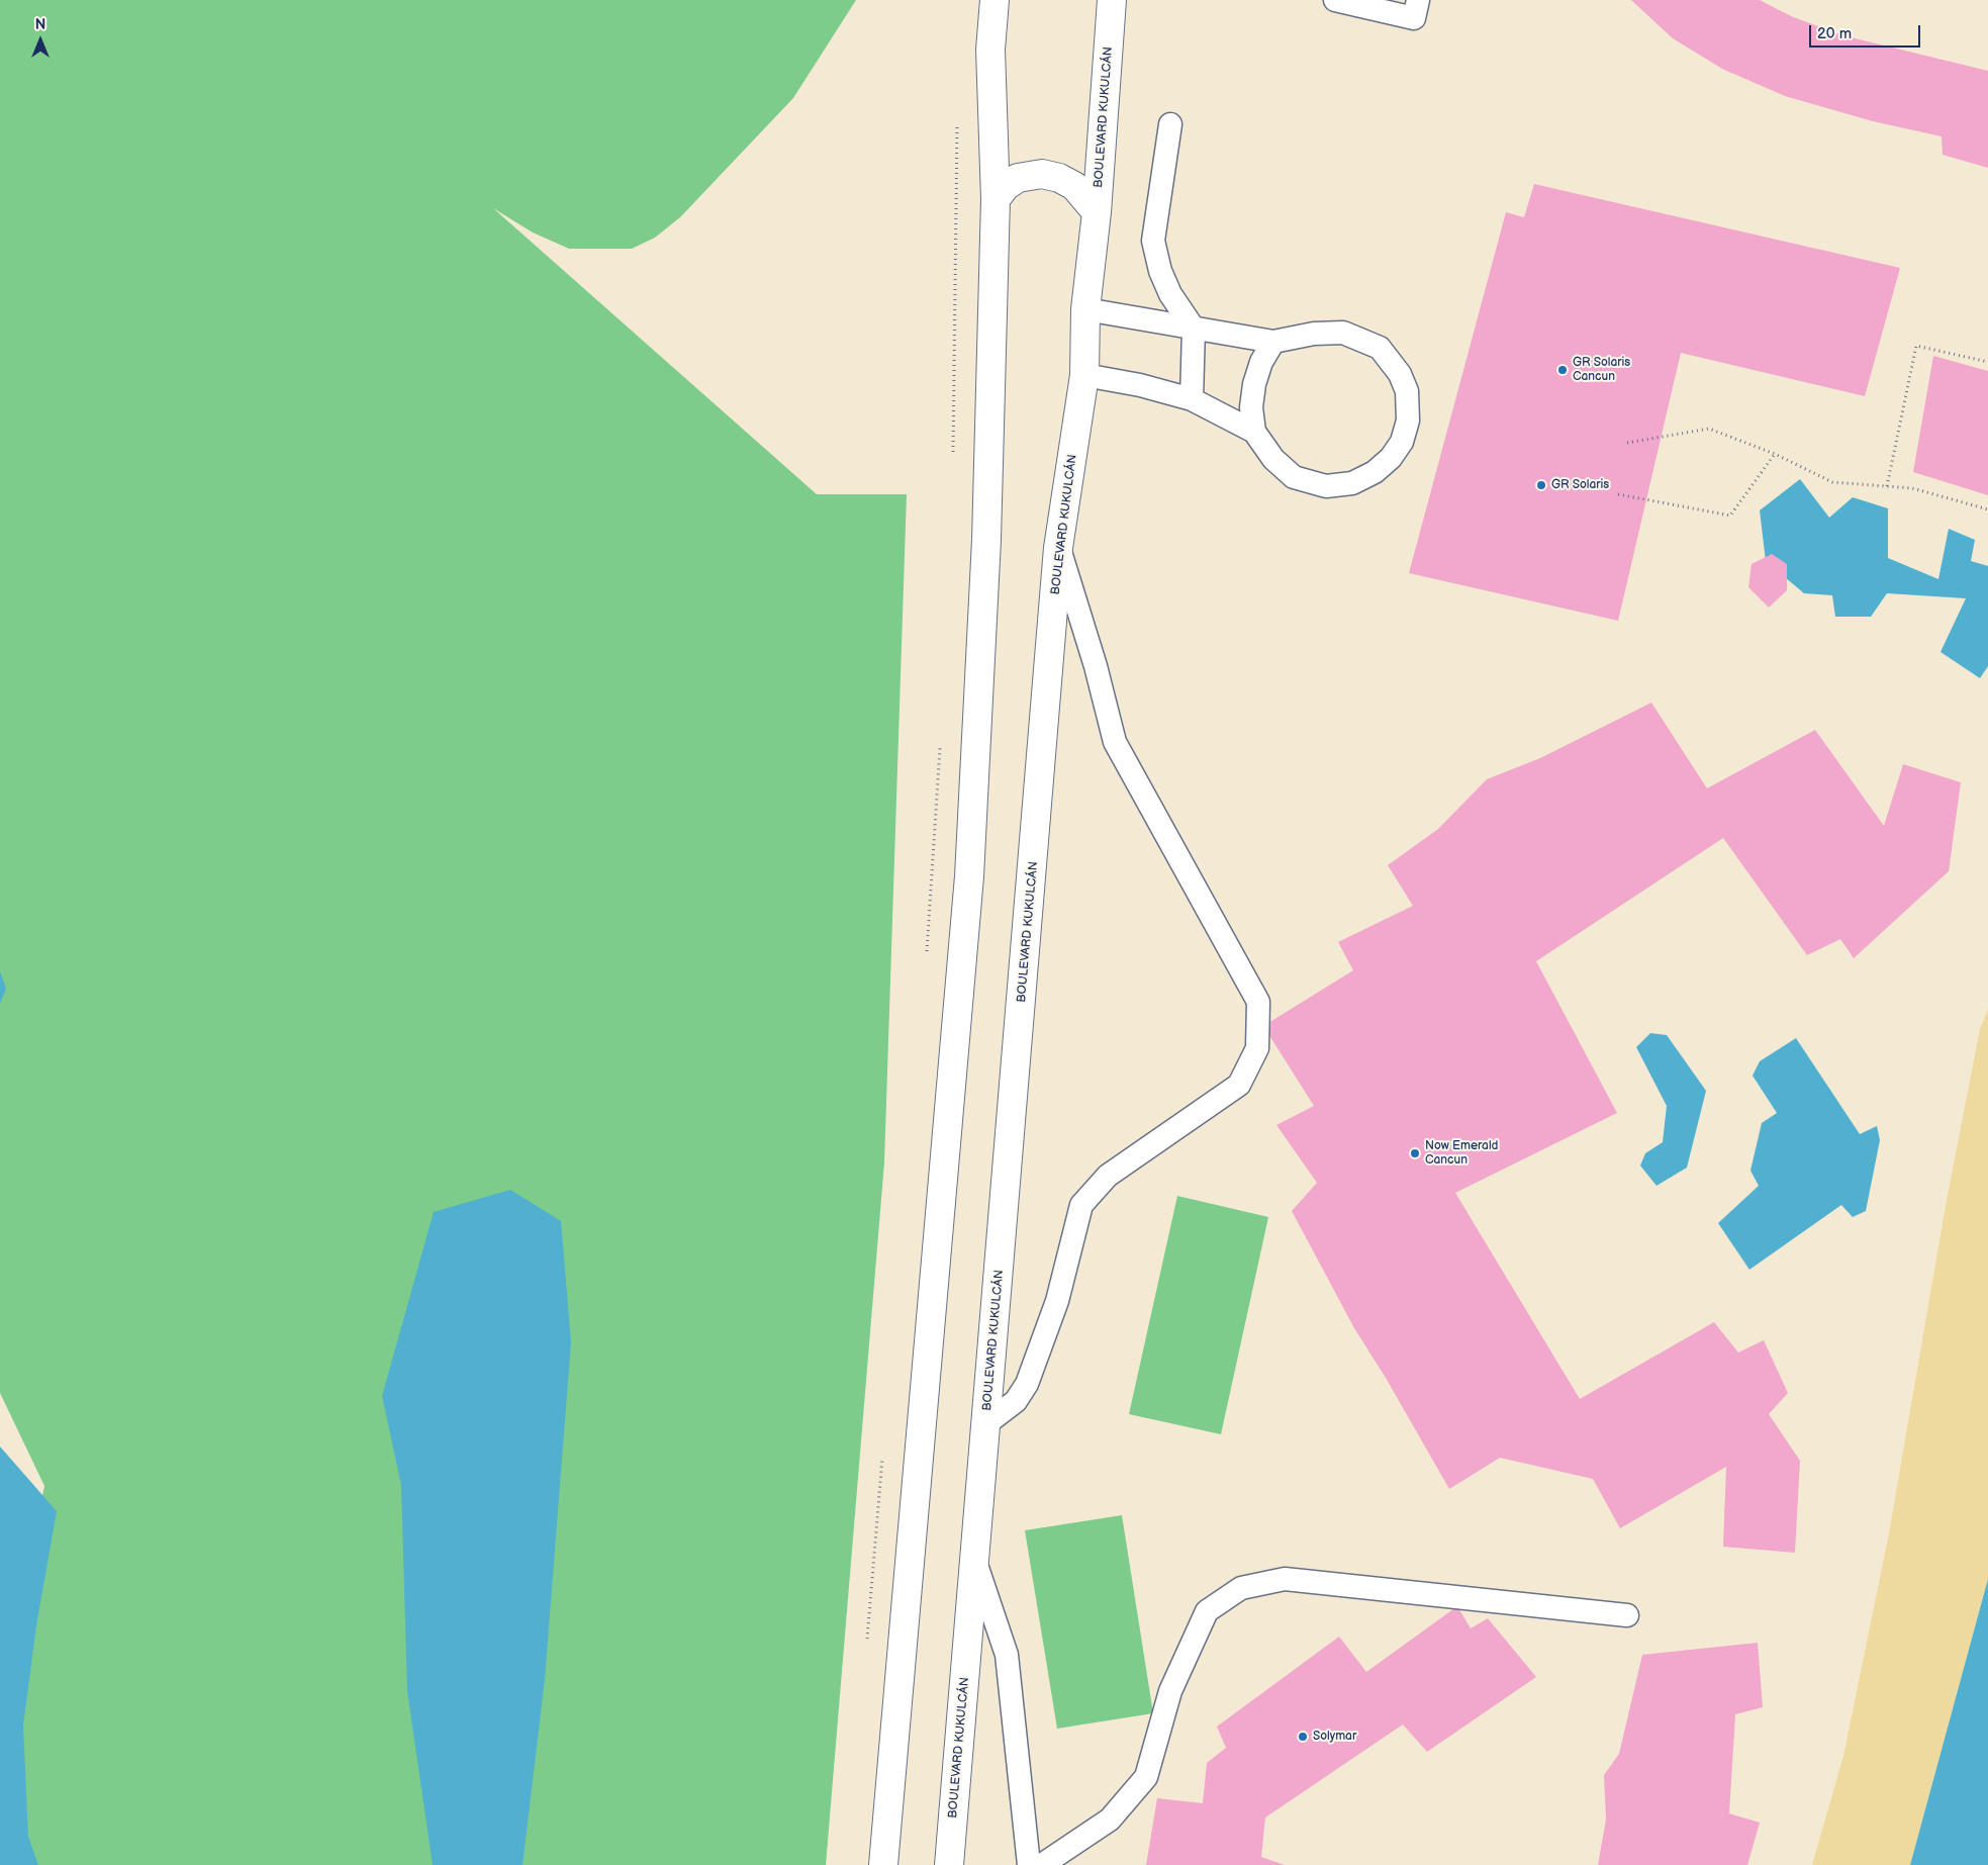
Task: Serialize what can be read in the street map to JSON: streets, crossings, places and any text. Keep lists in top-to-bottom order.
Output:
{
  "streets": {
    "main road": ["BOULEVARD KUKULCÁN"]
  },
  "places": [
    "GR Solaris Cancun",
    "GR Solaris",
    "Now Emerald Cancun",
    "Solymar"
  ],
  "scale_bar": "20 m",
  "north": "top"
}
